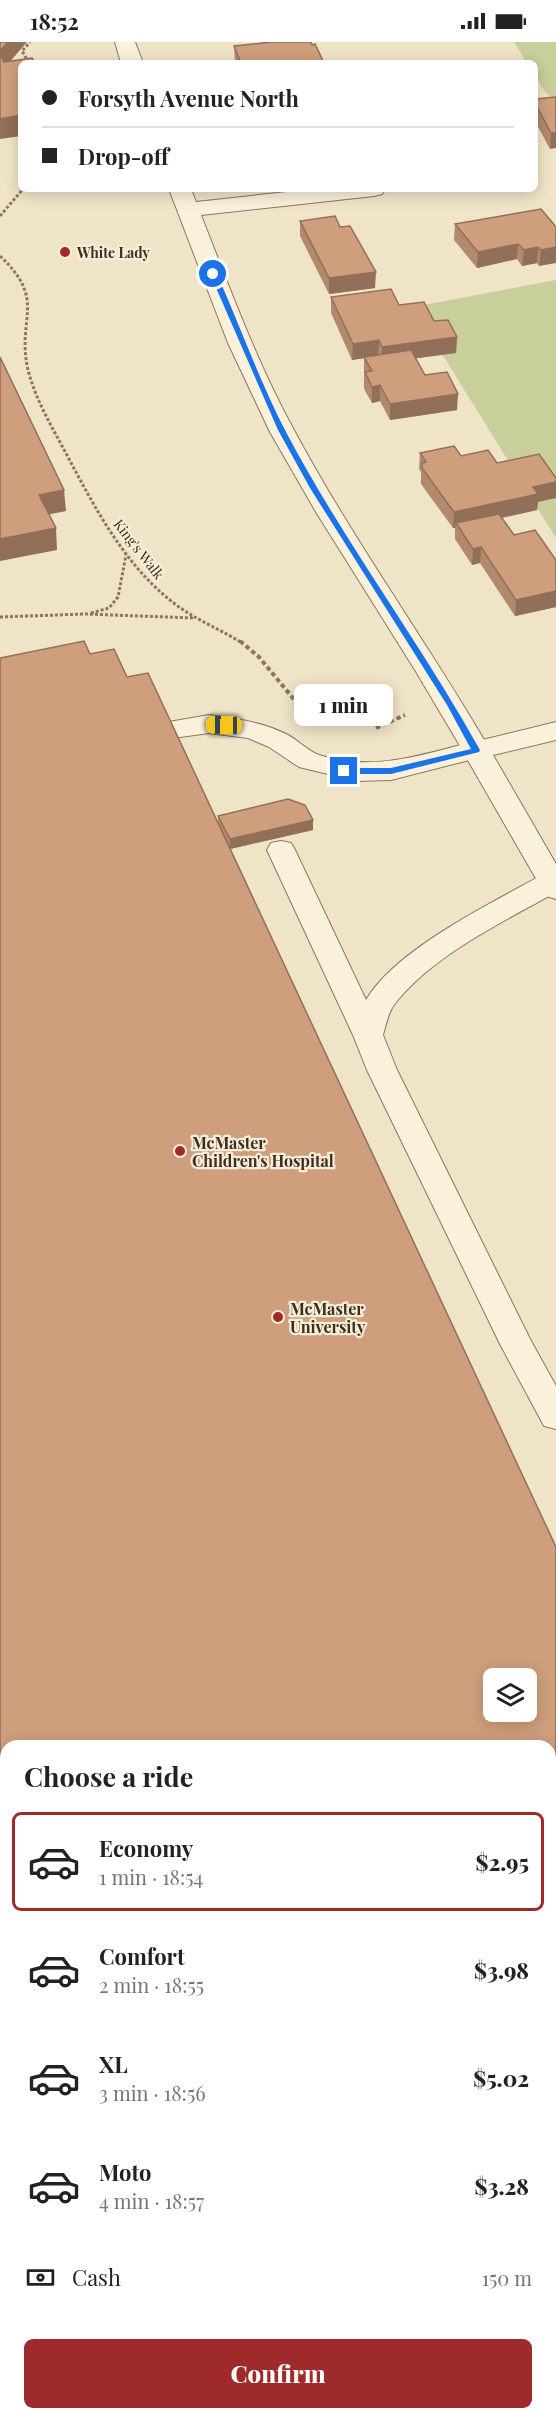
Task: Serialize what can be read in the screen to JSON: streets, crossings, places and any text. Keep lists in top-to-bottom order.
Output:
{
  "streets": {
    "path": ["King's Walk"]
  },
  "places": ["White Lady", "McMaster Children's Hospital", "McMaster University"],
  "page": {
    "status": "18:52",
    "banner": ["Forsyth Avenue North", "Drop-off"],
    "bubble": "1 min",
    "heading": "Choose a ride",
    "list": [
      {
        "name": "Economy",
        "note": "1 min · 18:54",
        "value": "$2.95"
      },
      {
        "name": "Comfort",
        "note": "2 min · 18:55",
        "value": "$3.98"
      },
      {
        "name": "XL",
        "note": "3 min · 18:56",
        "value": "$5.02"
      },
      {
        "name": "Moto",
        "note": "4 min · 18:57",
        "value": "$3.28"
      }
    ],
    "pay": ["Cash", "150 m"],
    "buttons": "Confirm"
  }
}
